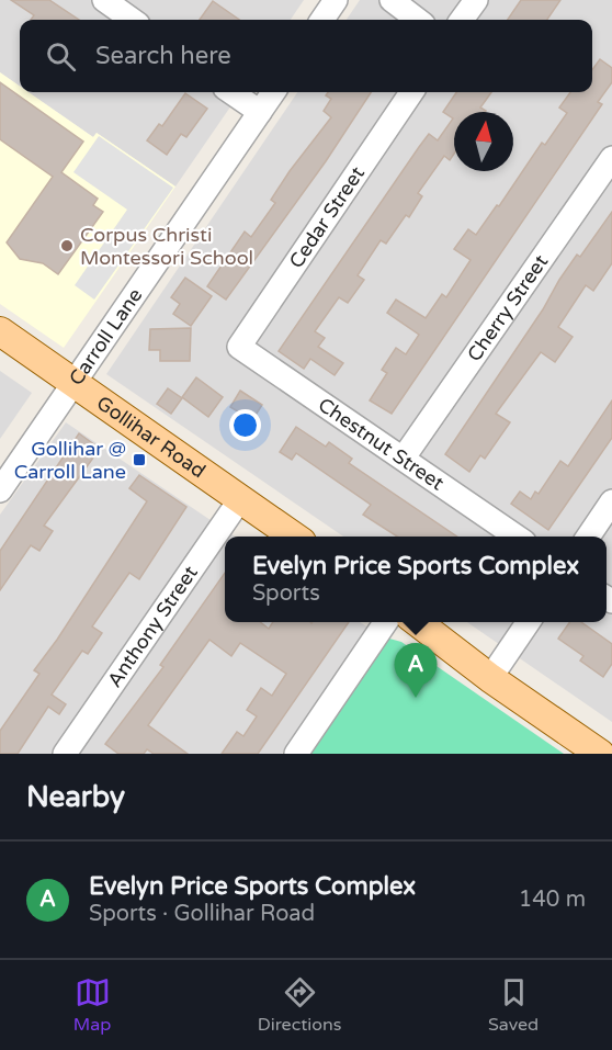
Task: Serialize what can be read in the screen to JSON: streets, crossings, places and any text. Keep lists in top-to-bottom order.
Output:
{
  "streets": {
    "main road": ["Gollihar Road"],
    "street": [
      "Cedar Street",
      "Cherry Street",
      "Carroll Lane",
      "Chestnut Street",
      "Anthony Street"
    ]
  },
  "crossings": [
    ["Cedar Street", "Chestnut Street"],
    ["Cherry Street", "Chestnut Street"],
    ["Carroll Lane", "Gollihar Road"],
    ["Gollihar Road", "Anthony Street"]
  ],
  "places": {
    "other": ["Corpus Christi Montessori School"],
    "transit": ["Gollihar @ Carroll Lane"]
  },
  "north": "top",
  "page": {
    "search": "Search here",
    "popup": ["Evelyn Price Sports Complex", "Sports"],
    "pins": "A",
    "heading": "Nearby",
    "list": [
      {
        "mark": "A",
        "name": "Evelyn Price Sports Complex",
        "note": "Sports · Gollihar Road",
        "value": "140 m"
      }
    ],
    "nav": ["Map", "Directions", "Saved"]
  }
}
